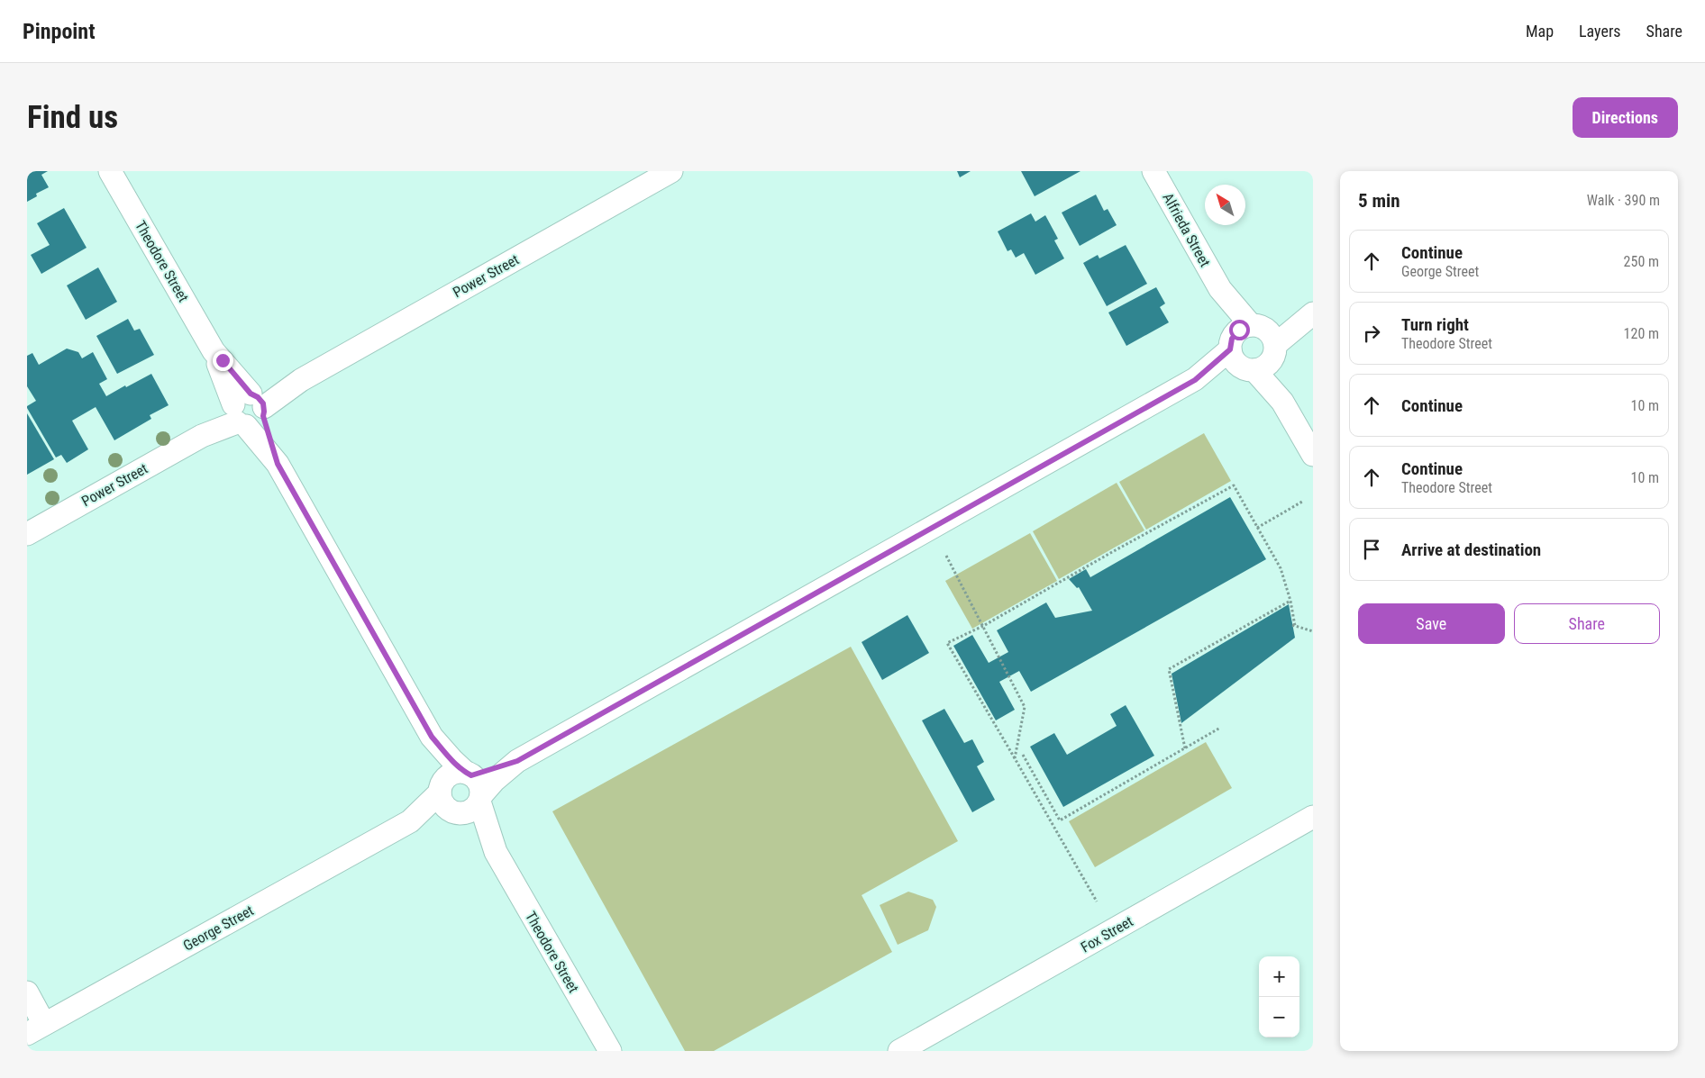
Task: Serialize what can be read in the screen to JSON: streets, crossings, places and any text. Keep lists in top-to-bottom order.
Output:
{
  "streets": {
    "street": [
      "Alfrieda Street",
      "Theodore Street",
      "Power Street",
      "George Street",
      "Fox Street"
    ]
  },
  "crossings": [
    ["Theodore Street", "Power Street"],
    ["Theodore Street", "George Street"]
  ],
  "north": "top left",
  "page": {
    "header": "Pinpoint",
    "nav": ["Map", "Layers", "Share"],
    "buttons": [
      "Directions",
      ["Save", "Share"]
    ],
    "title": "Find us",
    "heading": ["5 min", "Walk · 390 m"],
    "list": [
      ["Continue", "George Street", "250 m"],
      ["Turn right", "Theodore Street", "120 m"],
      ["Continue", "10 m"],
      ["Continue", "Theodore Street", "10 m"],
      "Arrive at destination"
    ],
    "map_buttons": ["+", "−"]
  }
}
